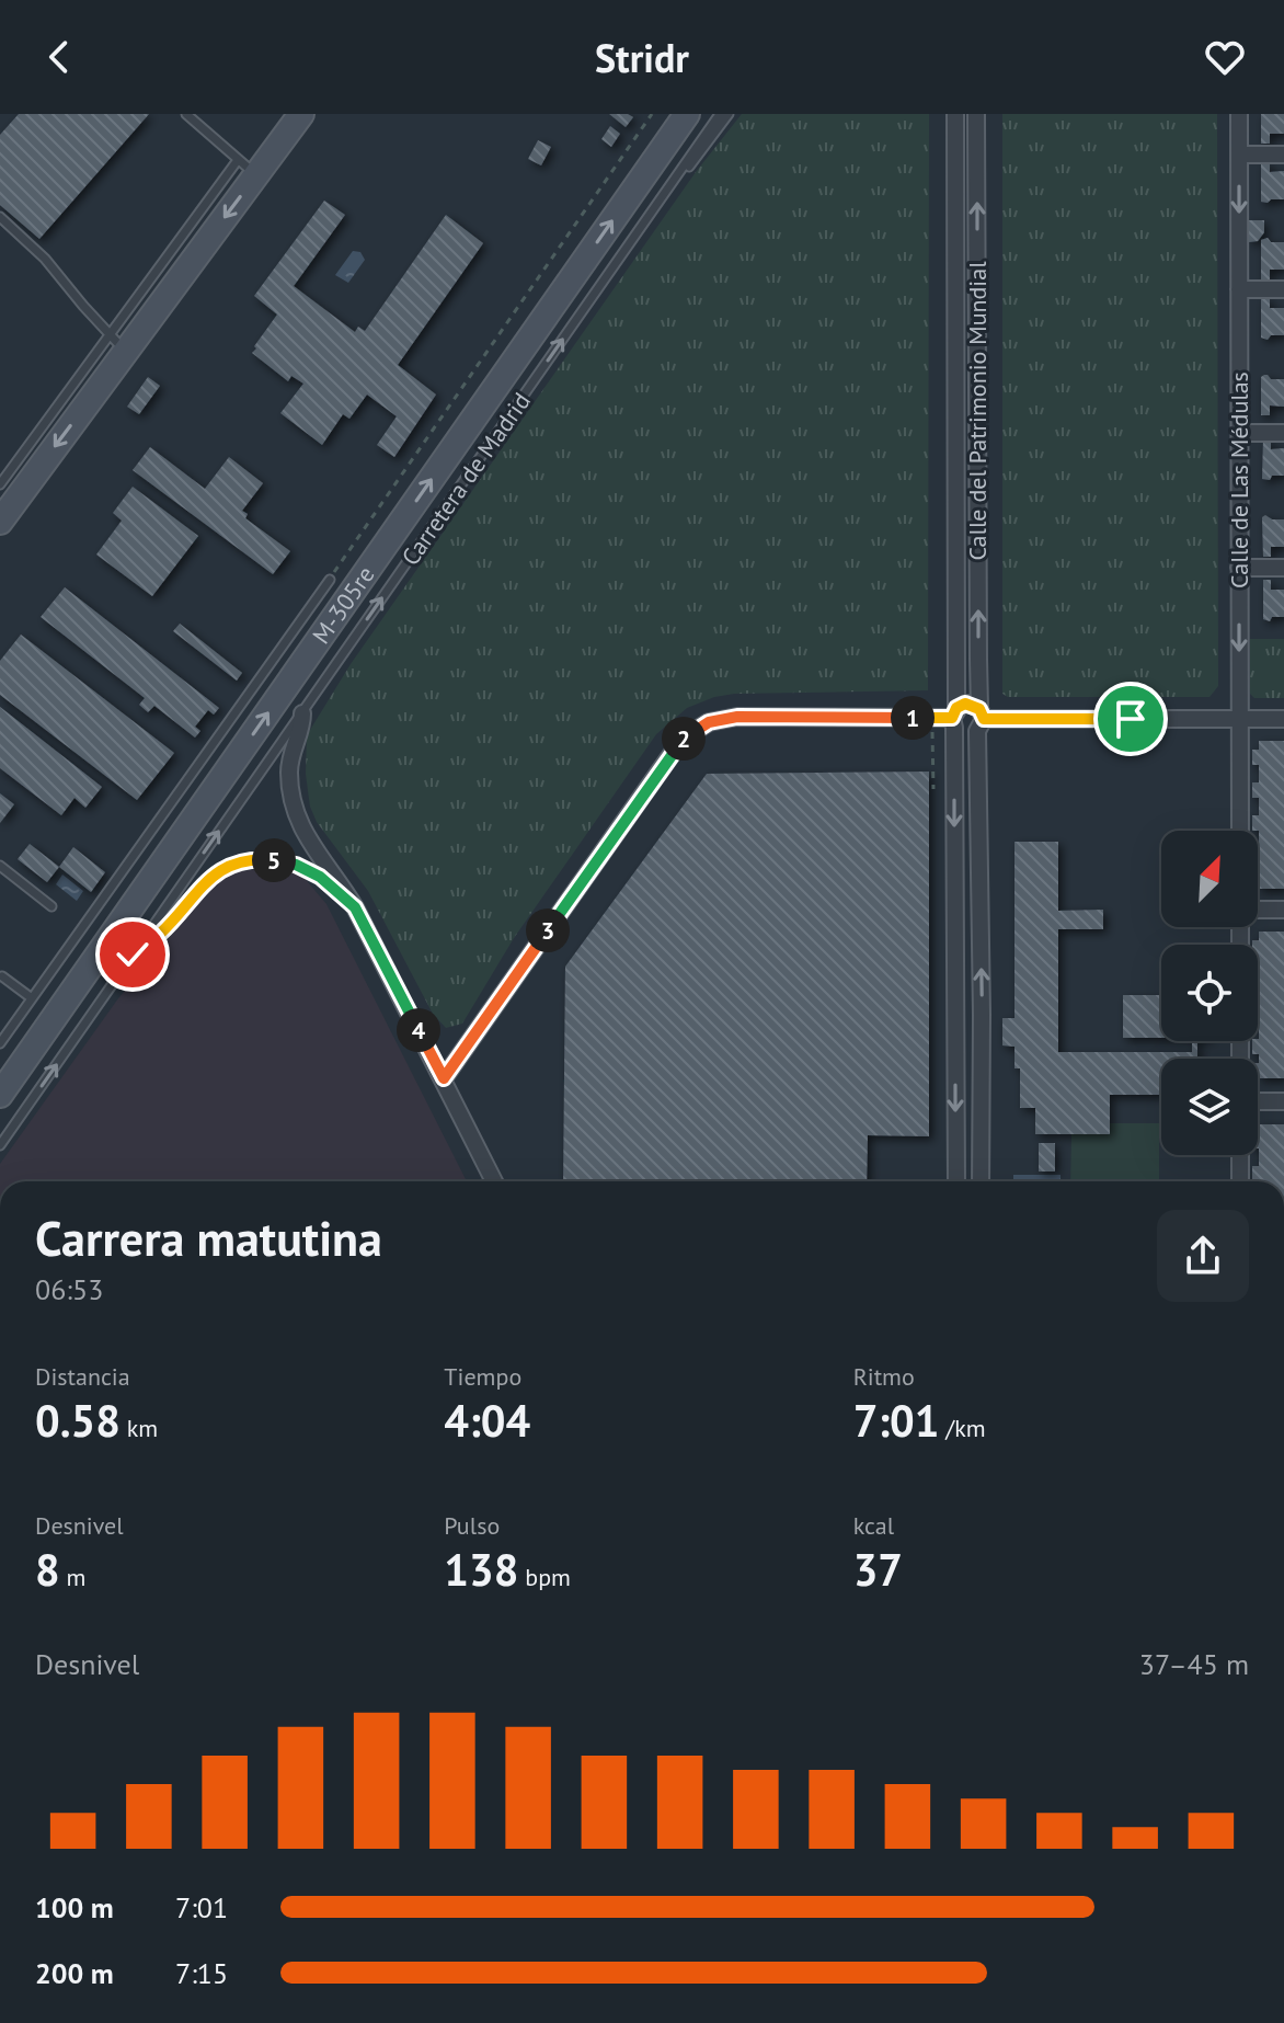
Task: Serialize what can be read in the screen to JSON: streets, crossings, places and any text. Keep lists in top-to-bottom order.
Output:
{
  "streets": {
    "main road": ["M-305re"],
    "street": ["Calle del Patrimonio Mundial", "Calle de Las Médulas"],
    "lane": ["Carretera de Madrid"]
  },
  "one_way": ["Calle de Las Médulas", "M-305re"],
  "north": "top right",
  "page": {
    "header": "Stridr",
    "pins": [
      "1",
      "2",
      "5",
      "3",
      "4"
    ],
    "heading": ["Carrera matutina", "06:53"],
    "stats": [
      ["Distancia", "0.58 km"],
      ["Tiempo", "4:04"],
      ["Ritmo", "7:01 /km"],
      ["Desnivel", "8 m"],
      ["Pulso", "138 bpm"],
      ["kcal", "37"]
    ],
    "chart": ["Desnivel", "37–45 m"],
    "list": [
      {
        "name": "100 m",
        "note": "7:01"
      },
      {
        "name": "200 m",
        "note": "7:15"
      }
    ]
  }
}
